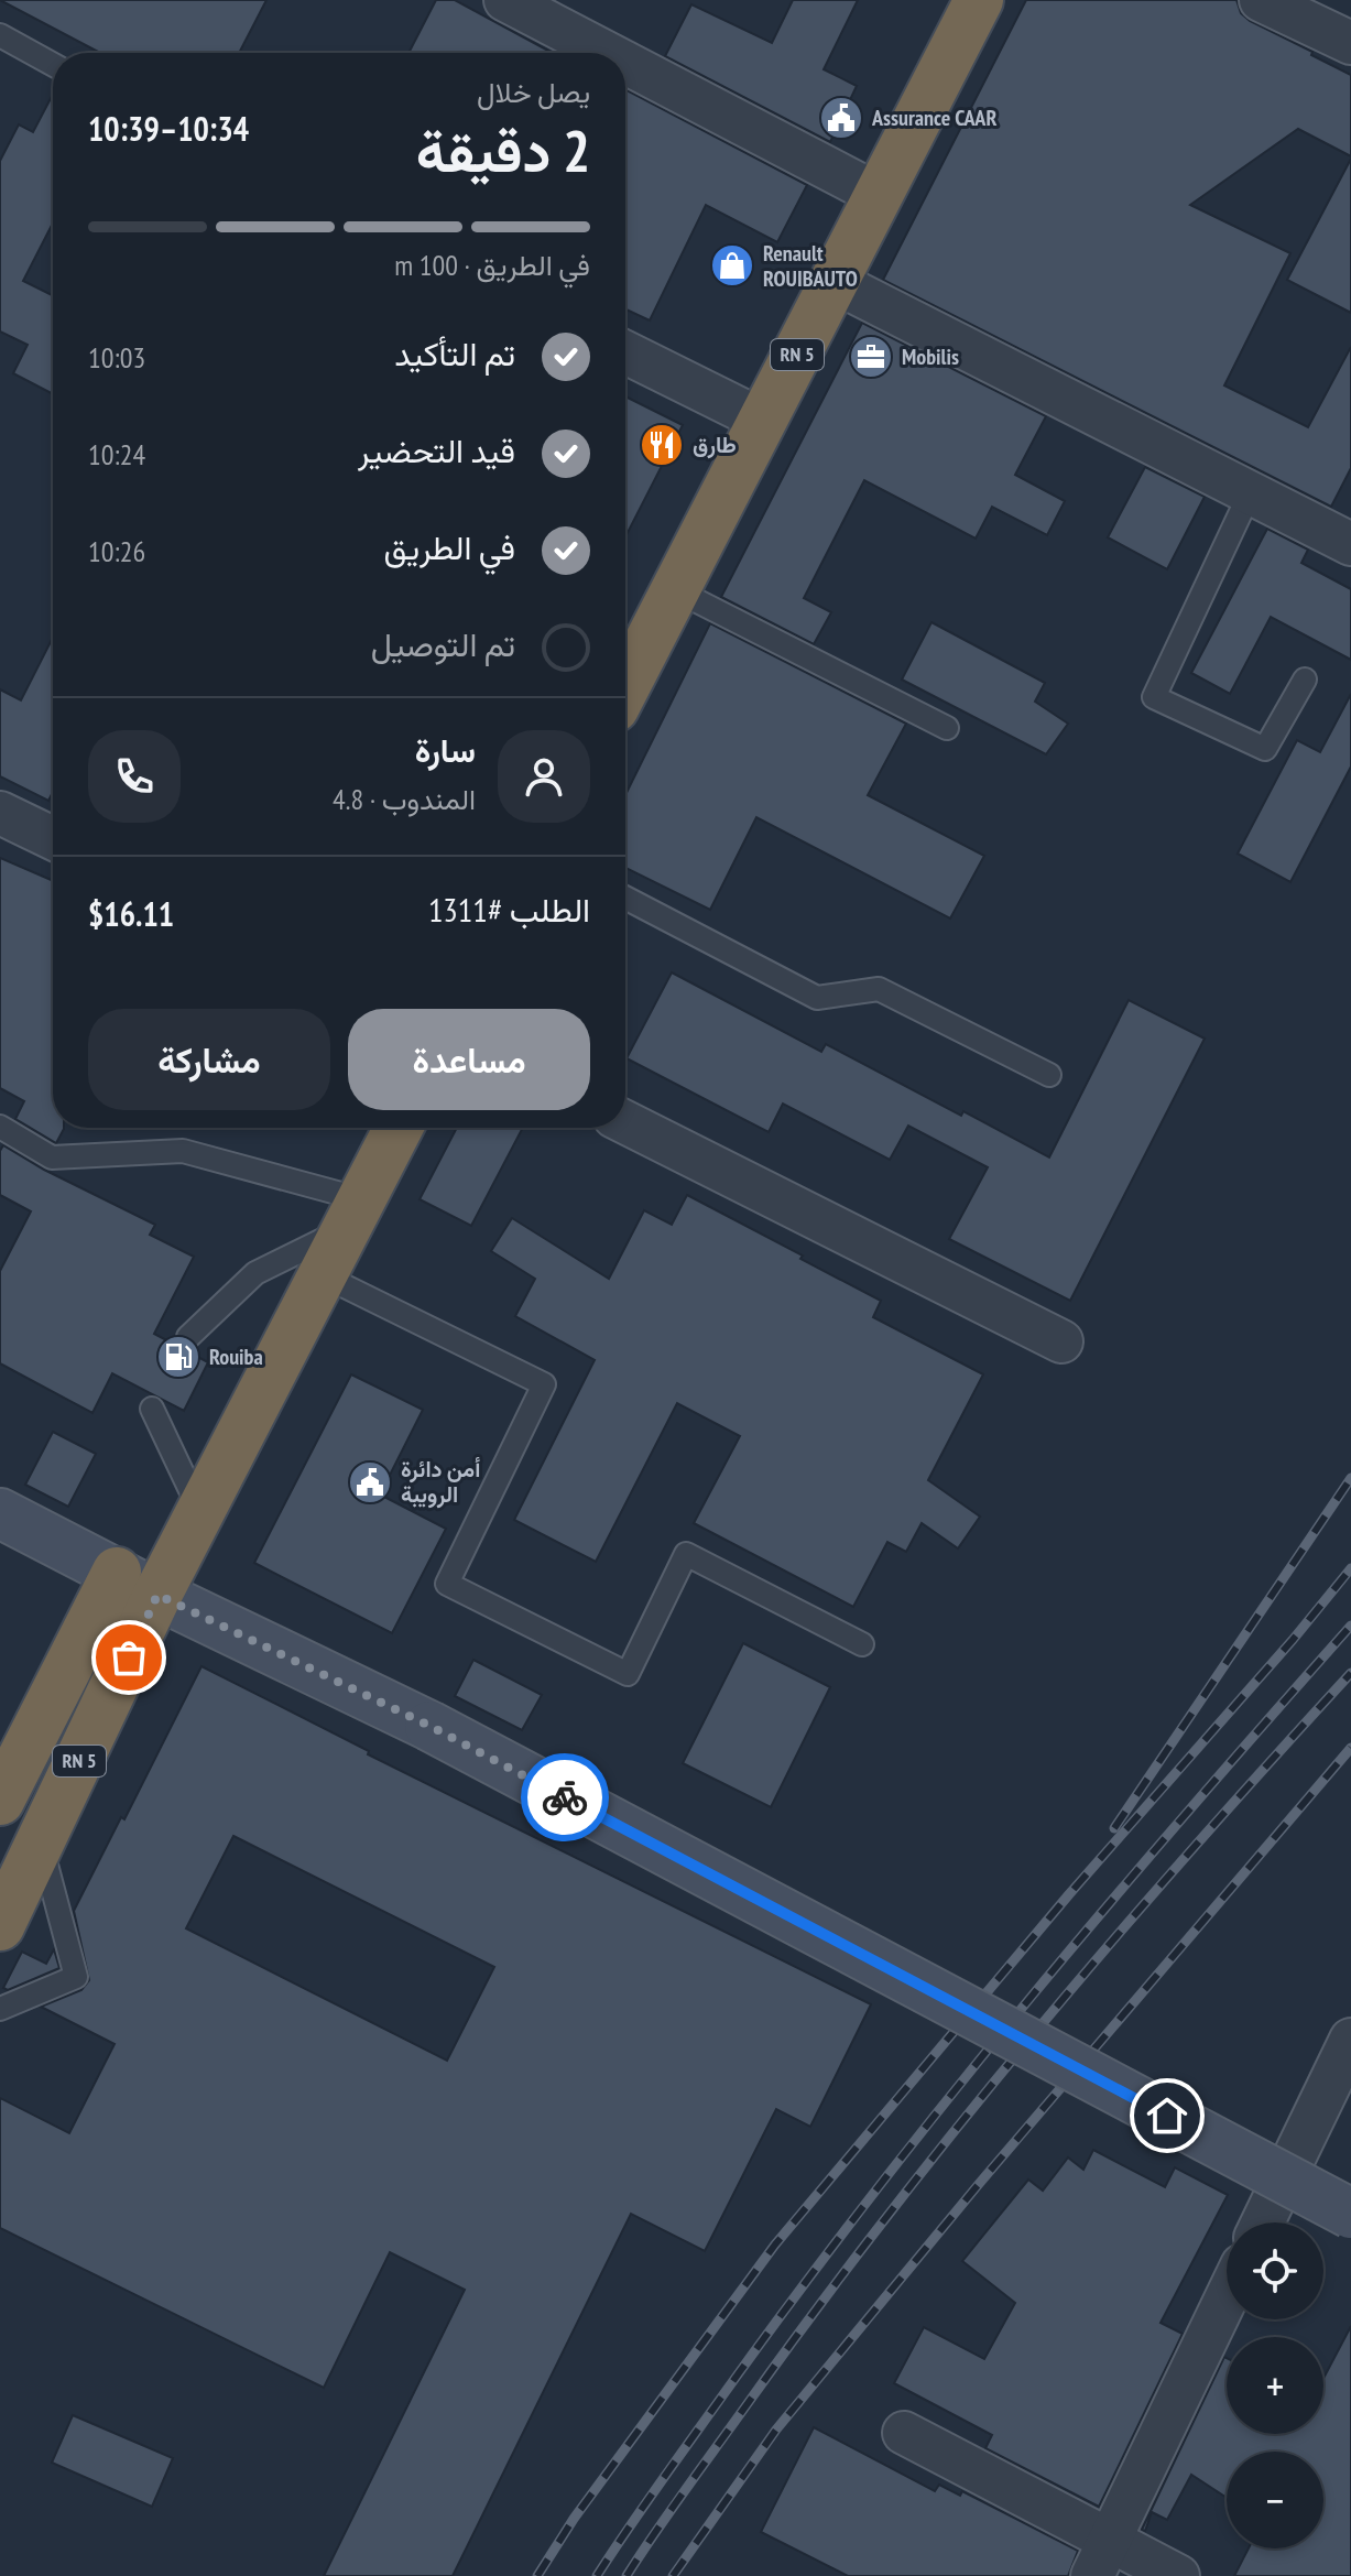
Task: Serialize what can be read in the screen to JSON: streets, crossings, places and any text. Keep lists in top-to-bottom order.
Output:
{
  "streets": {
    "highway": ["RN 5"]
  },
  "places": {
    "public building": ["Assurance CAAR", "أمن دائرة الرويبة"],
    "shop": ["Renault ROUIBAUTO"],
    "office": ["Mobilis"],
    "restaurant": ["طارق"],
    "fuel station": ["Rouiba"]
  },
  "page": {
    "heading": ["2 دقيقة", "يصل خلال", "10:34–10:39"],
    "panel": [
      "سارة",
      "المندوب · 4.8",
      "الطلب #1311",
      "$16.11"
    ],
    "bar": "في الطريق · 100 m",
    "list": [
      ["تم التأكيد", "10:03"],
      ["قيد التحضير", "10:24"],
      ["في الطريق", "10:26"],
      "تم التوصيل"
    ],
    "buttons": ["مساعدة", "مشاركة"],
    "map_buttons": ["+", "−"]
  }
}
